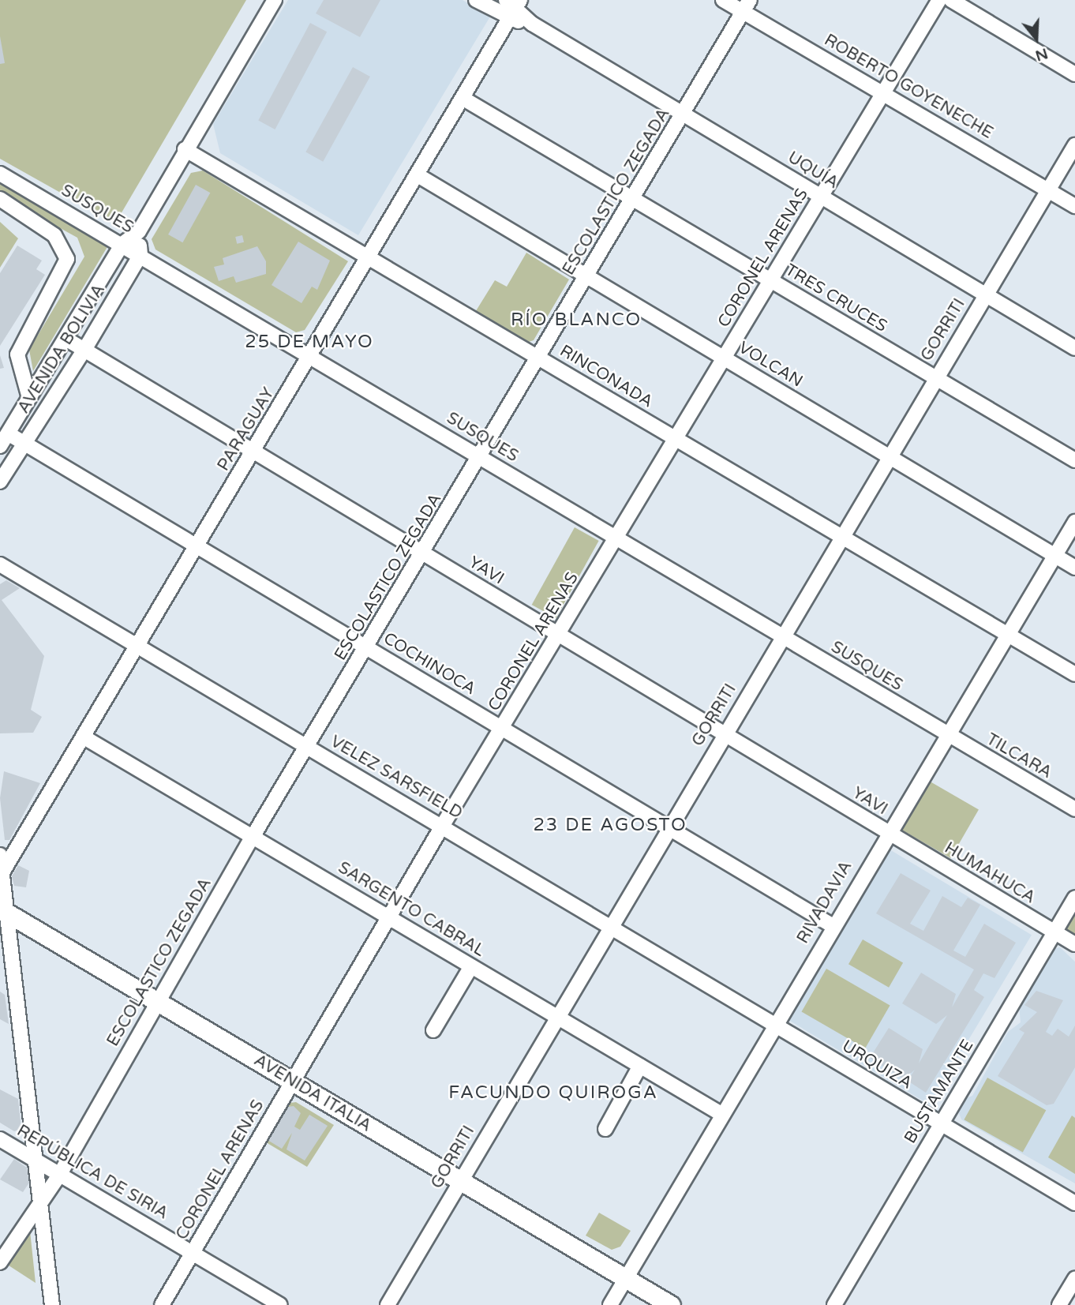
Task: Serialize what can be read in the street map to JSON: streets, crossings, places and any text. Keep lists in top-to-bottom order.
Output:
{
  "streets": {
    "main road": ["AVENIDA ITALIA"],
    "street": [
      "ROBERTO GOYENECHE",
      "UQUÍA",
      "ESCOLASTICO ZEGADA",
      "SUSQUES",
      "CORONEL ARENAS",
      "TRES CRUCES",
      "GORRITI",
      "AVENIDA BOLIVIA",
      "VOLCAN",
      "RINCONADA",
      "PARAGUAY",
      "YAVI",
      "COCHINOCA",
      "TILCARA",
      "VELEZ SARSFIELD",
      "HUMAHUCA",
      "RIVADAVIA",
      "SARGENTO CABRAL",
      "URQUIZA",
      "BUSTAMANTE",
      "REPÚBLICA DE SIRIA"
    ]
  },
  "crossings": [
    ["ROBERTO GOYENECHE", "ESCOLASTICO ZEGADA"],
    ["ROBERTO GOYENECHE", "CORONEL ARENAS"],
    ["ROBERTO GOYENECHE", "GORRITI"],
    ["UQUÍA", "ESCOLASTICO ZEGADA"],
    ["UQUÍA", "CORONEL ARENAS"],
    ["UQUÍA", "GORRITI"],
    ["UQUÍA", "PARAGUAY"],
    ["ESCOLASTICO ZEGADA", "SUSQUES"],
    ["ESCOLASTICO ZEGADA", "TRES CRUCES"],
    ["ESCOLASTICO ZEGADA", "VOLCAN"],
    ["ESCOLASTICO ZEGADA", "RINCONADA"],
    ["ESCOLASTICO ZEGADA", "YAVI"],
    ["ESCOLASTICO ZEGADA", "COCHINOCA"],
    ["ESCOLASTICO ZEGADA", "VELEZ SARSFIELD"],
    ["ESCOLASTICO ZEGADA", "SARGENTO CABRAL"],
    ["ESCOLASTICO ZEGADA", "AVENIDA ITALIA"],
    ["ESCOLASTICO ZEGADA", "REPÚBLICA DE SIRIA"],
    ["SUSQUES", "CORONEL ARENAS"],
    ["SUSQUES", "GORRITI"],
    ["SUSQUES", "AVENIDA BOLIVIA"],
    ["SUSQUES", "PARAGUAY"],
    ["SUSQUES", "TILCARA"],
    ["SUSQUES", "RIVADAVIA"],
    ["CORONEL ARENAS", "TRES CRUCES"],
    ["CORONEL ARENAS", "VOLCAN"],
    ["CORONEL ARENAS", "RINCONADA"],
    ["CORONEL ARENAS", "YAVI"],
    ["CORONEL ARENAS", "COCHINOCA"],
    ["CORONEL ARENAS", "VELEZ SARSFIELD"],
    ["CORONEL ARENAS", "SARGENTO CABRAL"],
    ["CORONEL ARENAS", "AVENIDA ITALIA"],
    ["CORONEL ARENAS", "REPÚBLICA DE SIRIA"],
    ["TRES CRUCES", "GORRITI"],
    ["TRES CRUCES", "PARAGUAY"],
    ["GORRITI", "VOLCAN"],
    ["GORRITI", "RINCONADA"],
    ["GORRITI", "YAVI"],
    ["GORRITI", "COCHINOCA"],
    ["GORRITI", "VELEZ SARSFIELD"],
    ["GORRITI", "SARGENTO CABRAL"],
    ["GORRITI", "AVENIDA ITALIA"],
    ["AVENIDA BOLIVIA", "RINCONADA"],
    ["AVENIDA BOLIVIA", "YAVI"],
    ["AVENIDA BOLIVIA", "COCHINOCA"],
    ["VOLCAN", "PARAGUAY"],
    ["VOLCAN", "RIVADAVIA"],
    ["RINCONADA", "PARAGUAY"],
    ["RINCONADA", "RIVADAVIA"],
    ["PARAGUAY", "YAVI"],
    ["PARAGUAY", "COCHINOCA"],
    ["PARAGUAY", "VELEZ SARSFIELD"],
    ["PARAGUAY", "SARGENTO CABRAL"],
    ["YAVI", "HUMAHUCA"],
    ["YAVI", "RIVADAVIA"],
    ["COCHINOCA", "RIVADAVIA"],
    ["TILCARA", "RIVADAVIA"],
    ["VELEZ SARSFIELD", "RIVADAVIA"],
    ["VELEZ SARSFIELD", "URQUIZA"],
    ["HUMAHUCA", "RIVADAVIA"],
    ["HUMAHUCA", "BUSTAMANTE"],
    ["RIVADAVIA", "SARGENTO CABRAL"],
    ["RIVADAVIA", "URQUIZA"],
    ["RIVADAVIA", "AVENIDA ITALIA"],
    ["URQUIZA", "BUSTAMANTE"]
  ],
  "districts": [
    "RÍO BLANCO",
    "25 DE MAYO",
    "23 DE AGOSTO",
    "FACUNDO QUIROGA"
  ],
  "north": "bottom"
}
